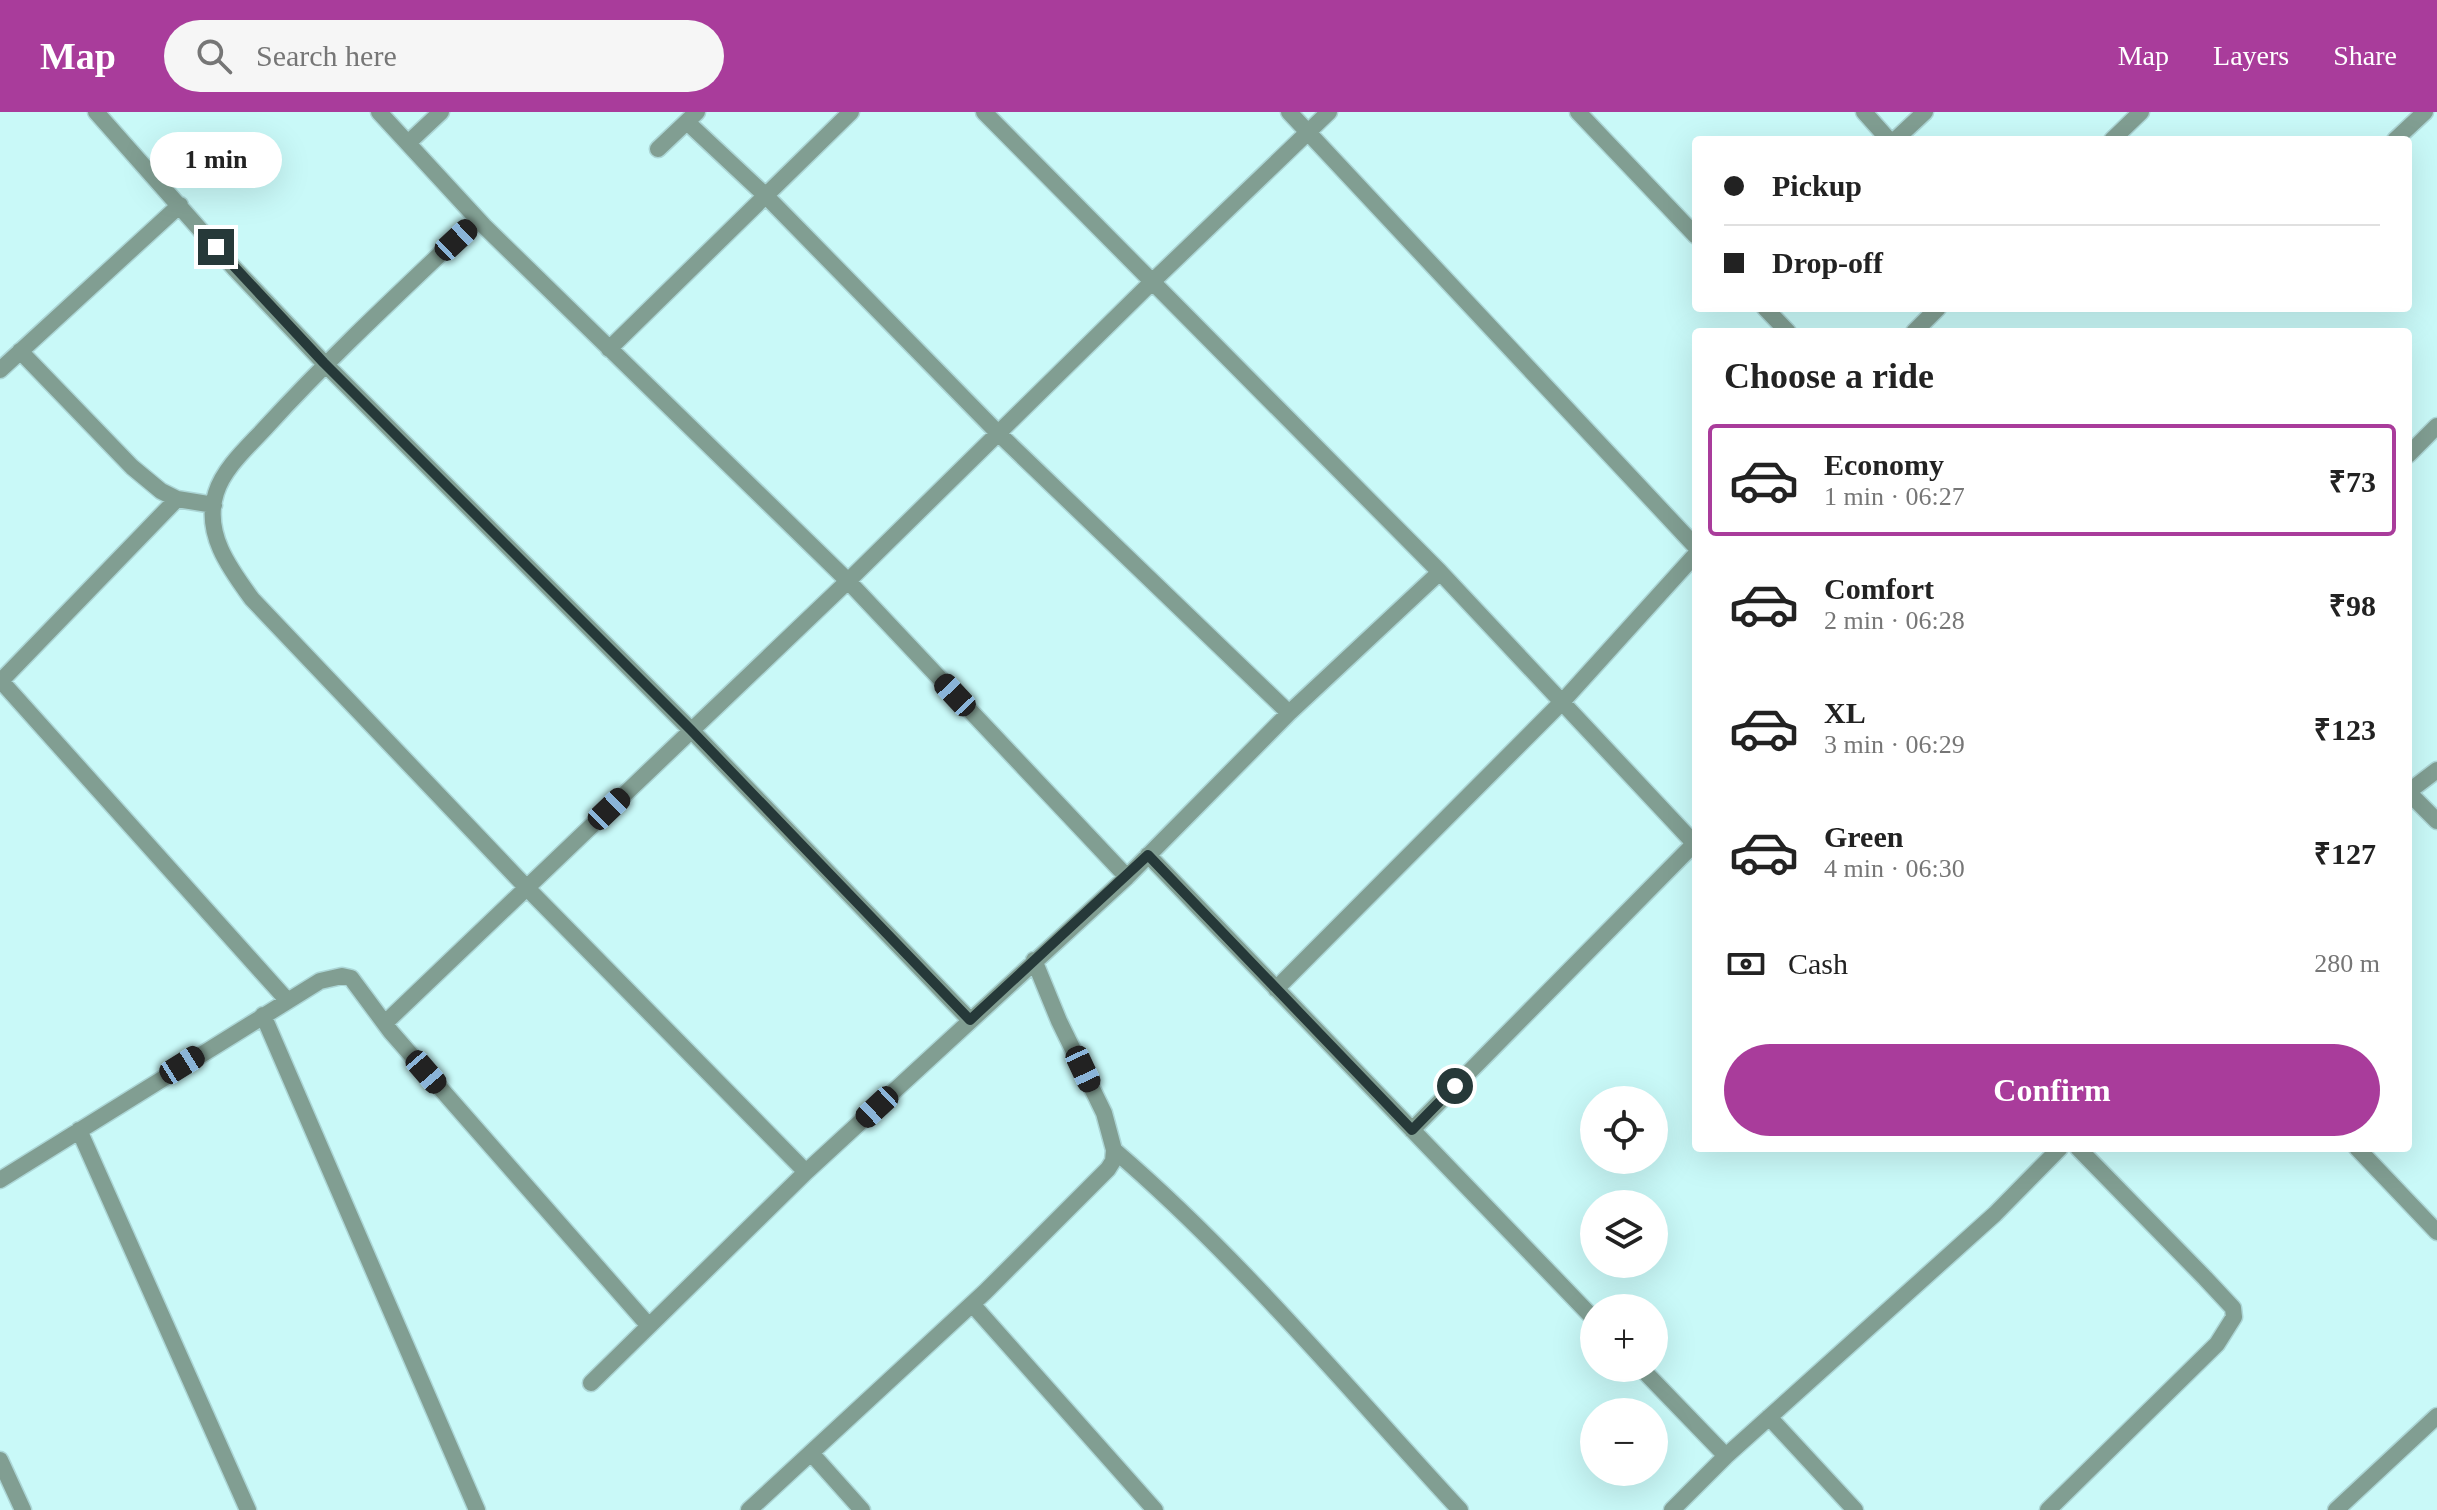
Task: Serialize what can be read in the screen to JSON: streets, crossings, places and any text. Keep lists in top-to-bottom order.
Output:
{
  "page": {
    "header": "Map",
    "search": "Search here",
    "nav": ["Map", "Layers", "Share"],
    "bubble": "1 min",
    "banner": ["Pickup", "Drop-off"],
    "heading": "Choose a ride",
    "list": [
      {
        "name": "Economy",
        "note": "1 min · 06:27",
        "value": "₹73"
      },
      {
        "name": "Comfort",
        "note": "2 min · 06:28",
        "value": "₹98"
      },
      {
        "name": "XL",
        "note": "3 min · 06:29",
        "value": "₹123"
      },
      {
        "name": "Green",
        "note": "4 min · 06:30",
        "value": "₹127"
      }
    ],
    "pay": ["Cash", "280 m"],
    "buttons": "Confirm",
    "map_buttons": ["+", "−"]
  }
}
